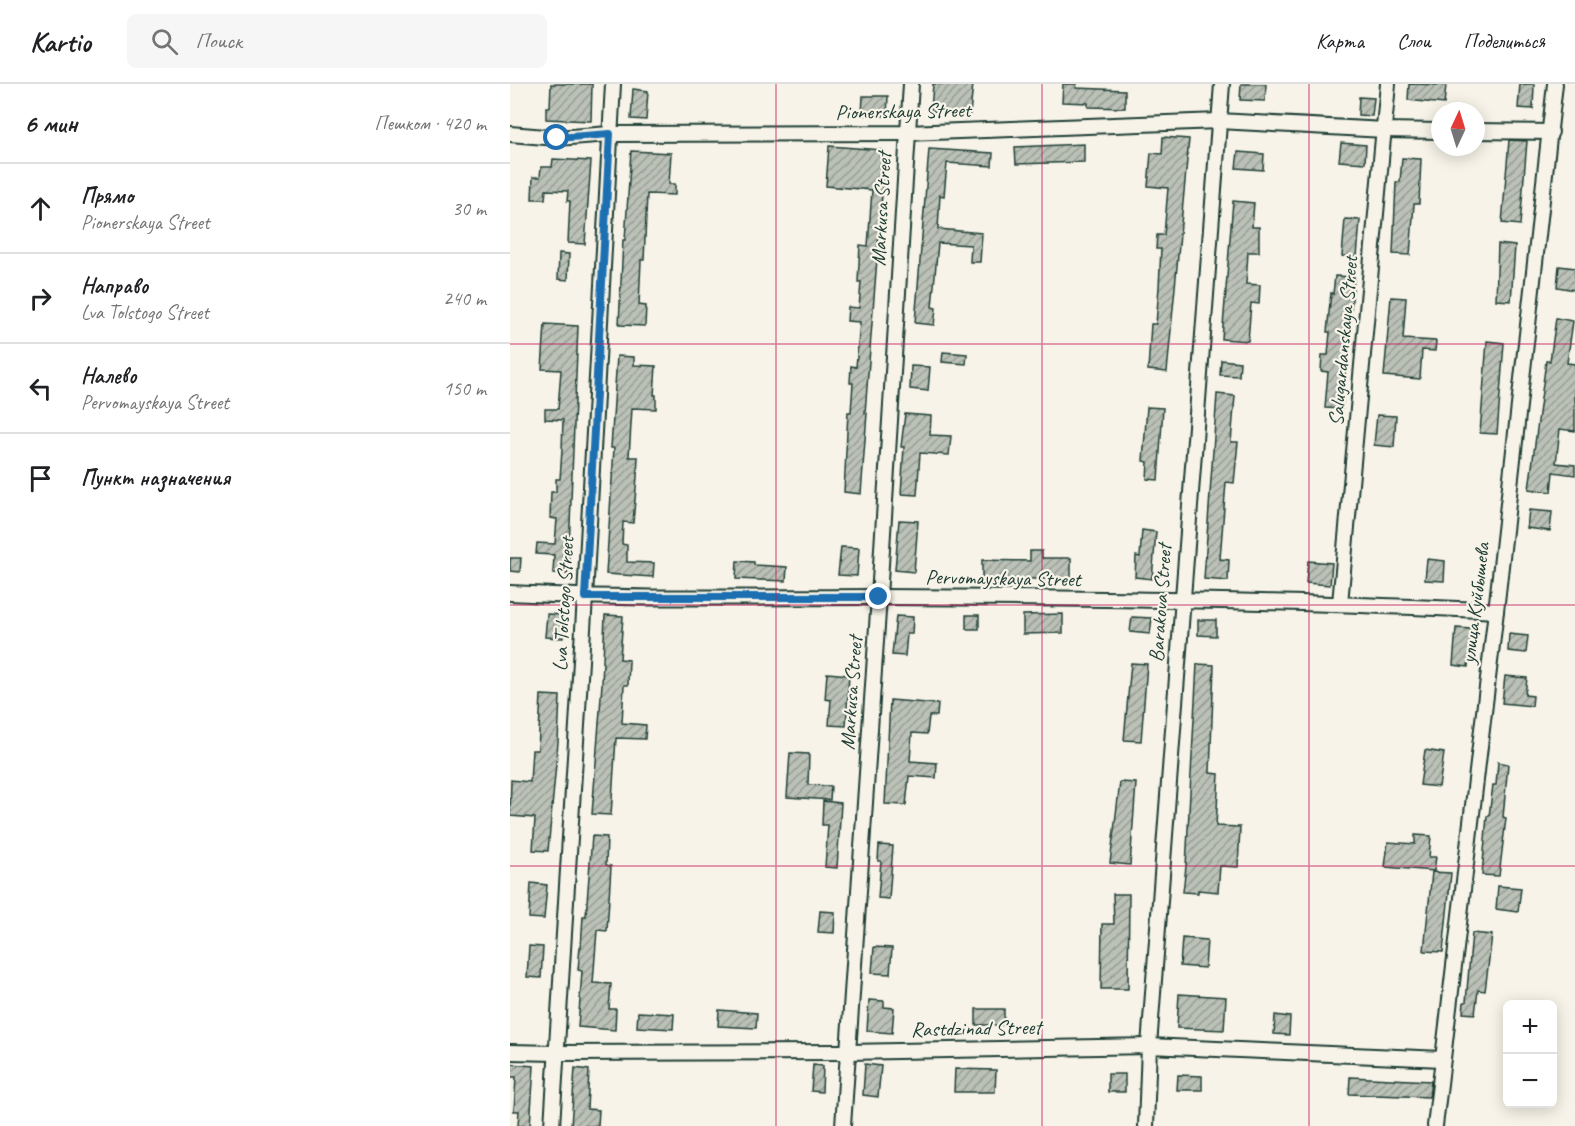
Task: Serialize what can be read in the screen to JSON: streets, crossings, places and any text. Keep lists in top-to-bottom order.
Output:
{
  "streets": {
    "street": [
      "Pionerskaya Street",
      "Markusa Street",
      "Salugardanskaya Street",
      "Pervomayskaya Street",
      "Barakova Street",
      "улица Куйбышева",
      "Lva Tolstogo Street",
      "Rastdzinad Street"
    ]
  },
  "crossings": [
    ["Pionerskaya Street", "Markusa Street"],
    ["Pionerskaya Street", "Salugardanskaya Street"],
    ["Pionerskaya Street", "Barakova Street"],
    ["Pionerskaya Street", "Lva Tolstogo Street"],
    ["Markusa Street", "Pervomayskaya Street"],
    ["Markusa Street", "Rastdzinad Street"],
    ["Salugardanskaya Street", "Pervomayskaya Street"],
    ["Pervomayskaya Street", "Barakova Street"],
    ["Pervomayskaya Street", "улица Куйбышева"],
    ["Pervomayskaya Street", "Lva Tolstogo Street"],
    ["Barakova Street", "Rastdzinad Street"],
    ["улица Куйбышева", "Rastdzinad Street"],
    ["Lva Tolstogo Street", "Rastdzinad Street"]
  ],
  "north": "top",
  "page": {
    "header": "Kartio",
    "search": "Поиск",
    "nav": ["Карта", "Слои", "Поделиться"],
    "heading": ["6 мин", "Пешком · 420 m"],
    "list": [
      ["Прямо", "Pionerskaya Street", "30 m"],
      ["Направо", "Lva Tolstogo Street", "240 m"],
      ["Налево", "Pervomayskaya Street", "150 m"],
      "Пункт назначения"
    ],
    "map_buttons": ["+", "−"]
  }
}
